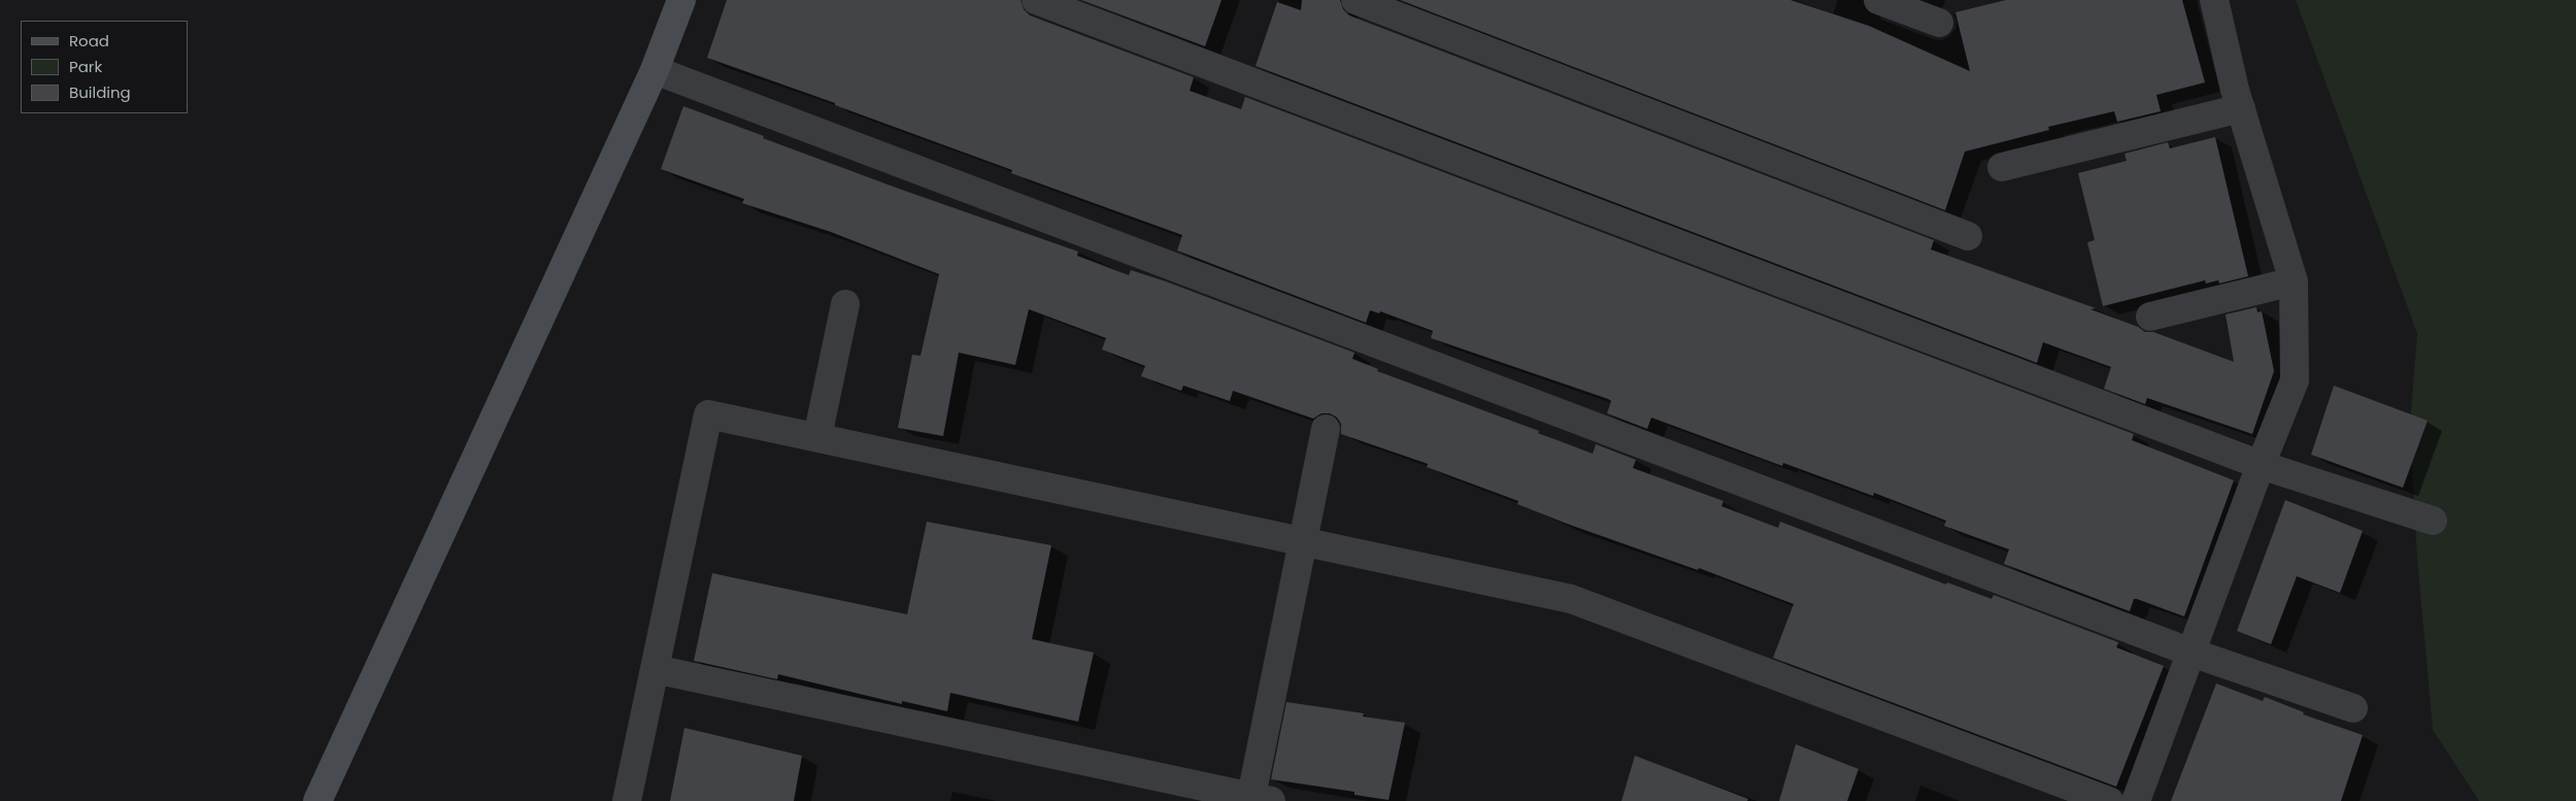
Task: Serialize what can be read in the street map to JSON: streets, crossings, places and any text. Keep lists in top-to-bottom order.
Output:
{
  "legend": ["Road", "Park", "Building"]
}
